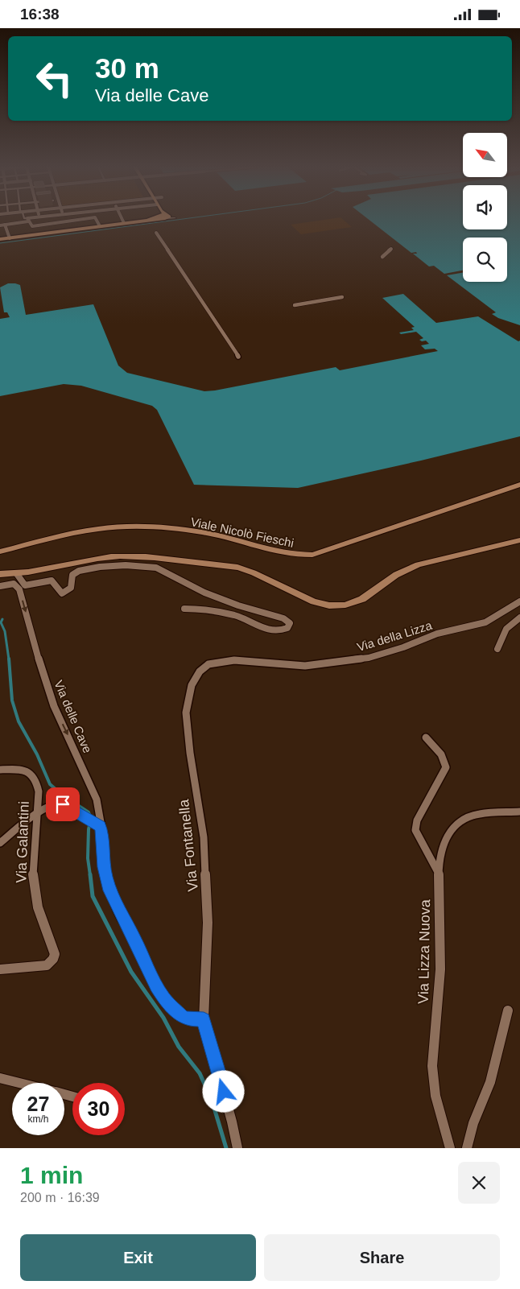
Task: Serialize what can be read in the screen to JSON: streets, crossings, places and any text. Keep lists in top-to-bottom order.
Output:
{
  "streets": {
    "main road": ["Viale Nicolò Fieschi"],
    "street": [
      "Via della Lizza",
      "Via delle Cave",
      "Via Galantini",
      "Via Fontanella",
      "Via Lizza Nuova"
    ]
  },
  "crossings": [
    ["Via della Lizza", "Via Fontanella"],
    ["Via delle Cave", "Via Fontanella"]
  ],
  "one_way": ["Via delle Cave"],
  "north": "top left",
  "page": {
    "status": "16:38",
    "turn": ["30 m", "Via delle Cave"],
    "speed": "27 km/h",
    "limit": "30",
    "heading": ["1 min", "200 m · 16:39"],
    "buttons": ["Exit", "Share"]
  }
}
